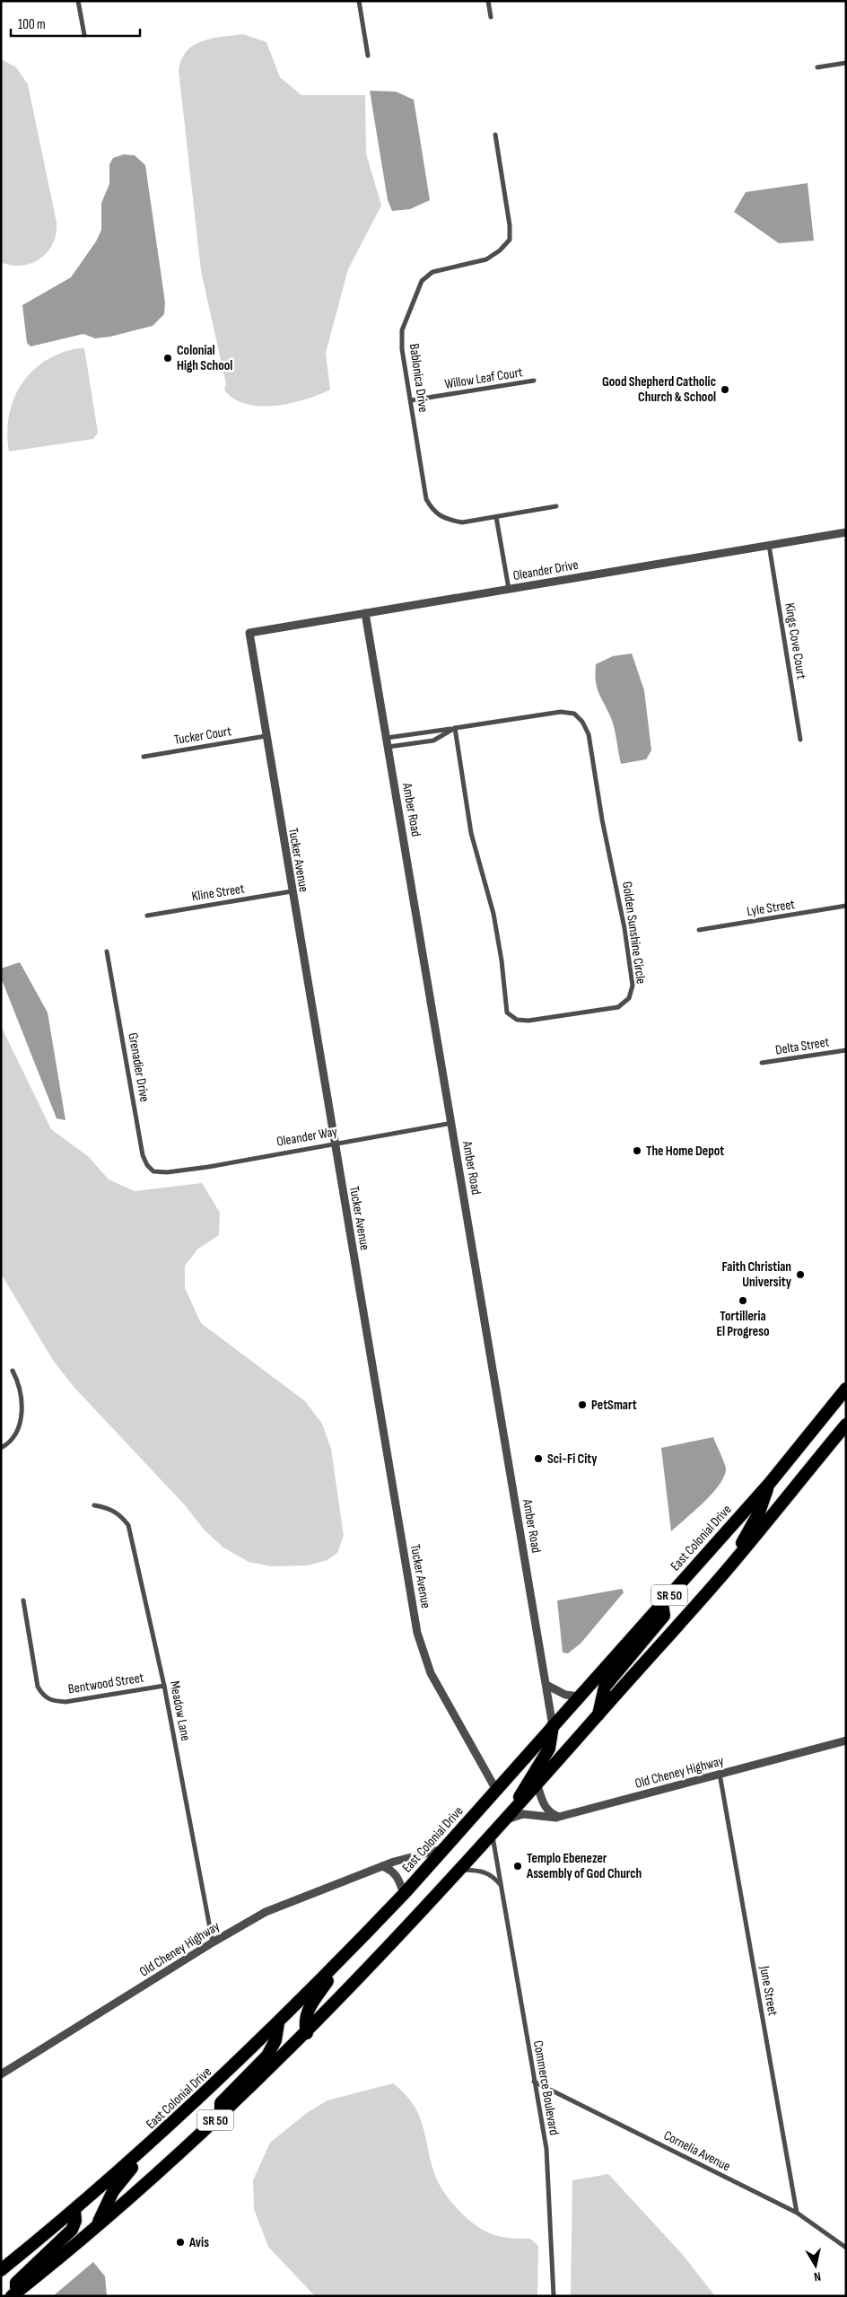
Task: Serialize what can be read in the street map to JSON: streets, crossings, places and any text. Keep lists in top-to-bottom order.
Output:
{
  "streets": {
    "highway": ["East Colonial Drive", "SR 50"],
    "street": [
      "Bablonica Drive",
      "Willow Leaf Court",
      "Oleander Drive",
      "Kings Cove Court",
      "Tucker Court",
      "Amber Road",
      "Tucker Avenue",
      "Kline Street",
      "Lyle Street",
      "Golden Sunshine Circle",
      "Delta Street",
      "Grenadier Drive",
      "Oleander Way",
      "Bentwood Street",
      "Meadow Lane",
      "Old Cheney Highway",
      "June Street",
      "Commerce Boulevard",
      "Cornelia Avenue"
    ]
  },
  "crossings": [
    ["Bablonica Drive", "Willow Leaf Court"],
    ["Oleander Drive", "Kings Cove Court"],
    ["Oleander Drive", "Amber Road"],
    ["Oleander Drive", "Tucker Avenue"],
    ["Tucker Court", "Tucker Avenue"],
    ["Amber Road", "Golden Sunshine Circle"],
    ["Amber Road", "Oleander Way"],
    ["Amber Road", "East Colonial Drive"],
    ["Tucker Avenue", "Kline Street"],
    ["Tucker Avenue", "Oleander Way"],
    ["Tucker Avenue", "East Colonial Drive"],
    ["Grenadier Drive", "Oleander Way"],
    ["East Colonial Drive", "Old Cheney Highway"],
    ["SR 50", "Old Cheney Highway"],
    ["SR 50", "Commerce Boulevard"],
    ["Bentwood Street", "Meadow Lane"],
    ["Meadow Lane", "Old Cheney Highway"],
    ["Old Cheney Highway", "June Street"],
    ["June Street", "Cornelia Avenue"],
    ["Commerce Boulevard", "Cornelia Avenue"]
  ],
  "places": [
    "Colonial High School",
    "Good Shepherd Catholic Church & School",
    "The Home Depot",
    "Faith Christian University",
    "Tortilleria El Progreso",
    "PetSmart",
    "Sci-Fi City",
    "Templo Ebenezer Assembly of God Church",
    "Avis"
  ],
  "scale_bar": "100 m",
  "north": "bottom"
}
